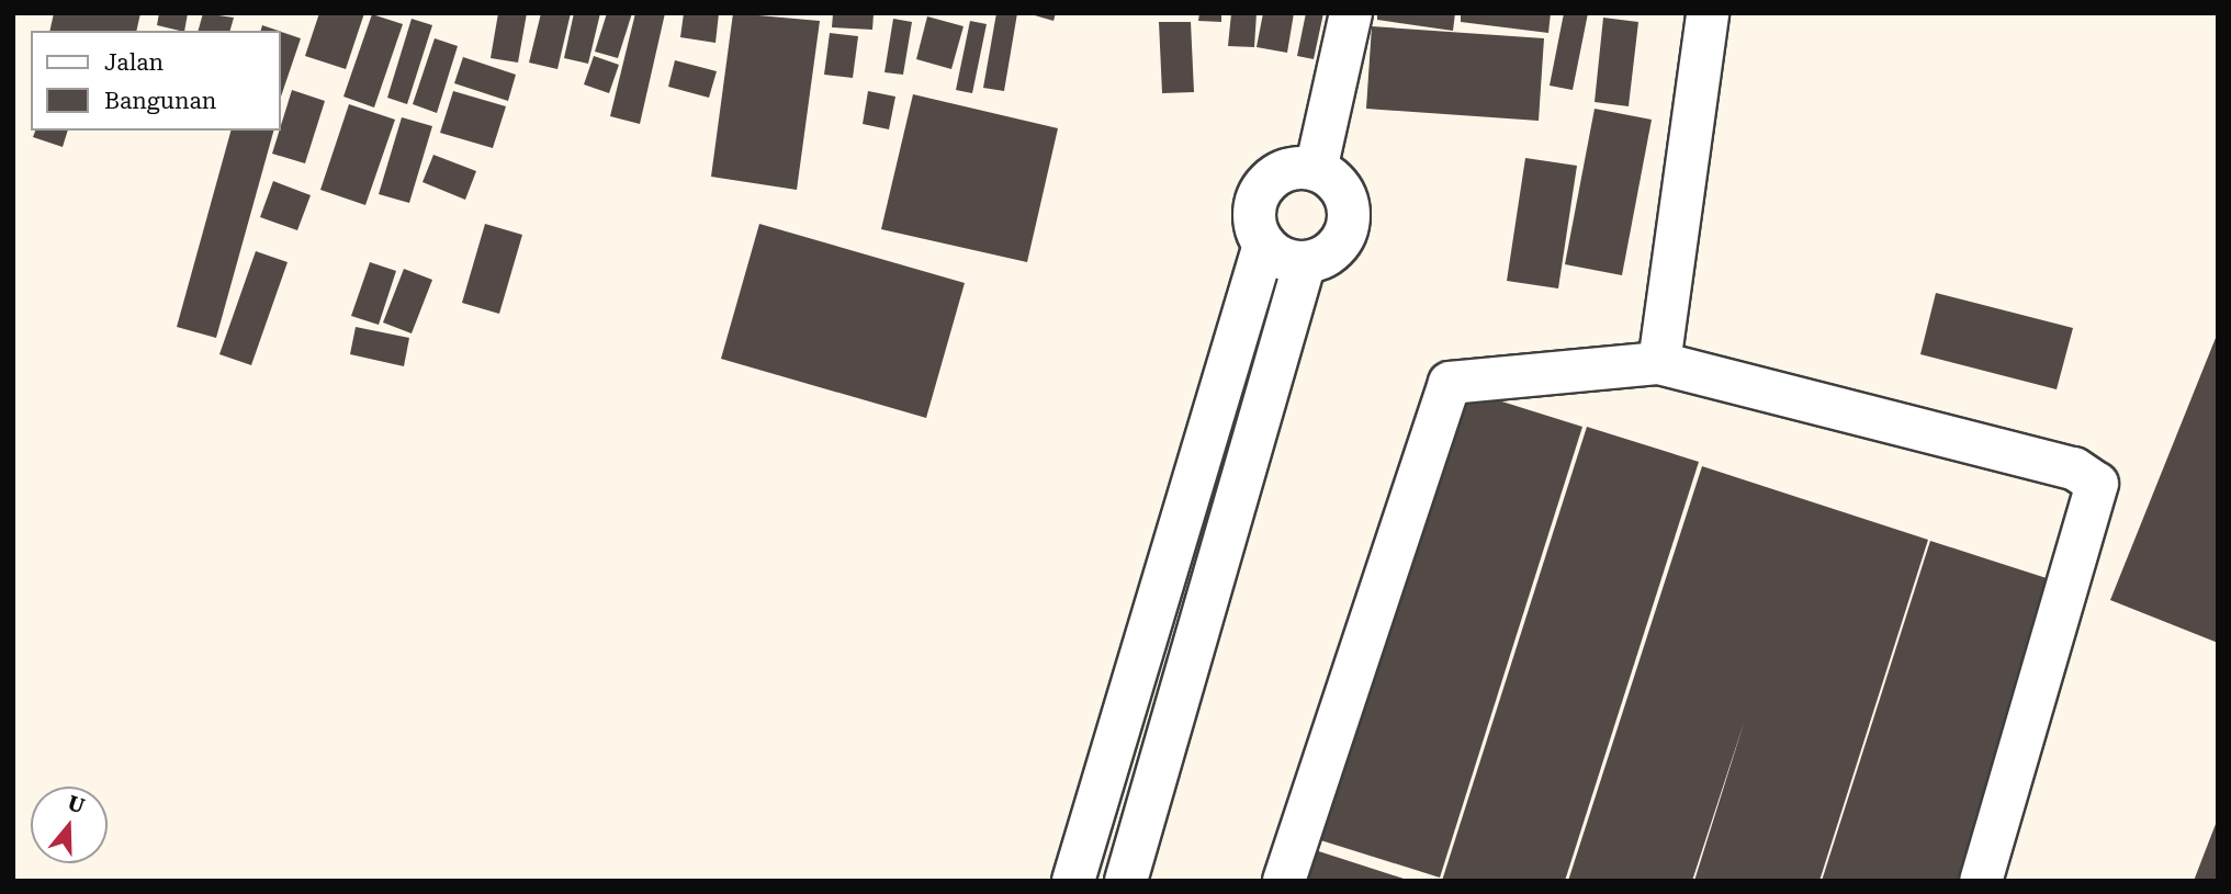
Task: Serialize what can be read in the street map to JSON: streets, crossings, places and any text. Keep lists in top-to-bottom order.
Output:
{
  "legend": ["Jalan", "Bangunan"],
  "north": "top"
}
